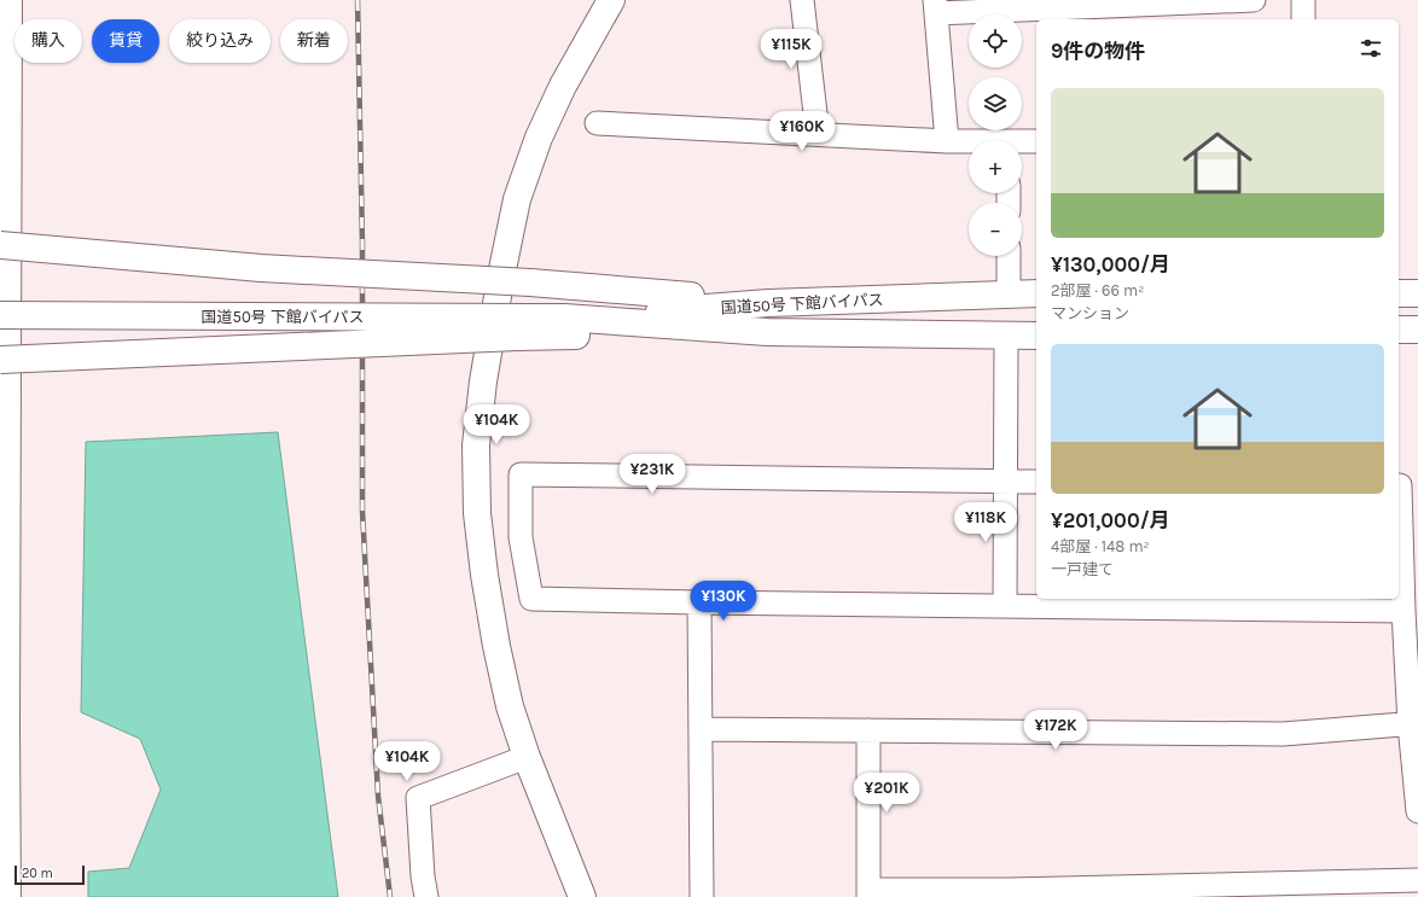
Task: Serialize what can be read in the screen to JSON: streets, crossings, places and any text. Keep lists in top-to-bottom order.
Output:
{
  "streets": {
    "main road": ["国道50号 下館バイパス"]
  },
  "scale_bar": "20 m",
  "page": {
    "map_buttons": ["+", "−"],
    "chip": [
      "購入",
      "賃貸",
      "絞り込み",
      "新着"
    ],
    "heading": "9件の物件",
    "price": [
      "¥115K",
      "¥160K",
      "¥104K",
      "¥231K",
      "¥118K",
      "¥130K",
      "¥172K",
      "¥104K",
      "¥201K"
    ],
    "list": [
      {
        "name": "¥130,000/月",
        "note": "2部屋 · 66 m² · マンション"
      },
      {
        "name": "¥201,000/月",
        "note": "4部屋 · 148 m² · 一戸建て"
      }
    ],
    "scale": "20 m"
  }
}
